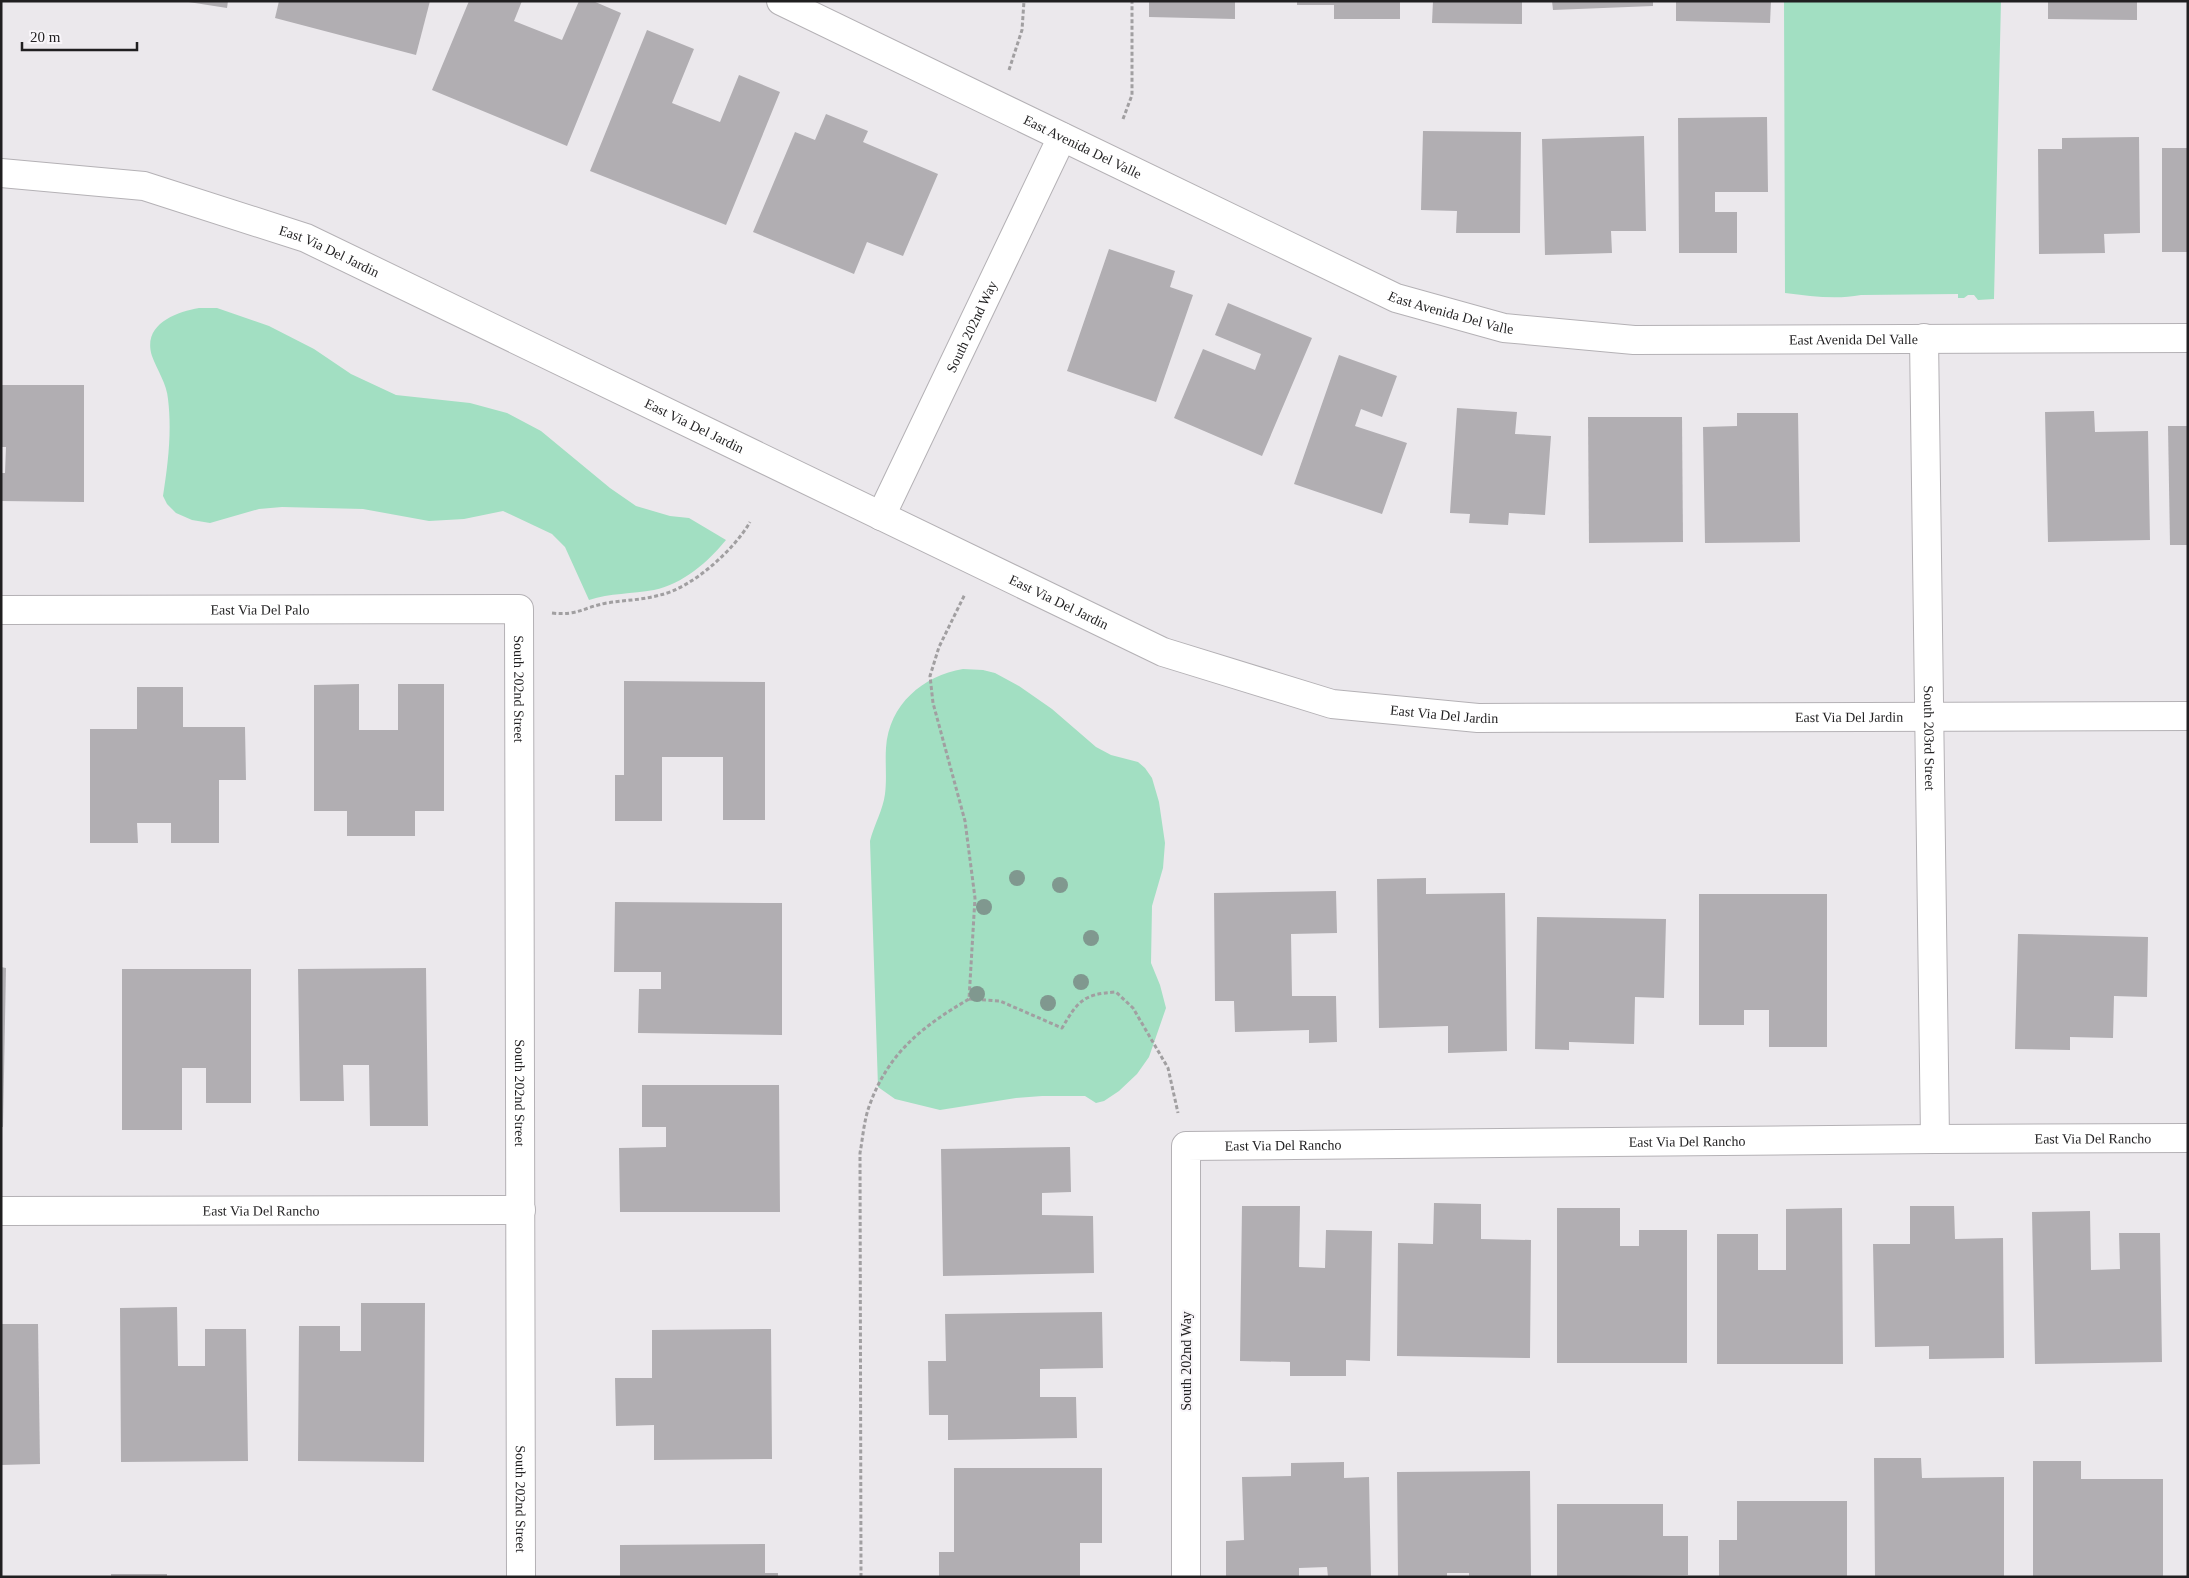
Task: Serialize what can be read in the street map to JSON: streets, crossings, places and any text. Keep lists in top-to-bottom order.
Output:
{
  "streets": {
    "street": [
      "East Avenida Del Valle",
      "East Via Del Jardin",
      "South 202nd Way",
      "East Via Del Palo",
      "South 202nd Street",
      "South 203rd Street",
      "East Via Del Rancho"
    ]
  },
  "crossings": [
    ["East Avenida Del Valle", "South 202nd Way"],
    ["East Avenida Del Valle", "South 203rd Street"],
    ["East Via Del Jardin", "South 202nd Way"],
    ["East Via Del Jardin", "South 203rd Street"],
    ["South 202nd Way", "East Via Del Rancho"],
    ["East Via Del Palo", "South 202nd Street"],
    ["South 202nd Street", "East Via Del Rancho"],
    ["South 203rd Street", "East Via Del Rancho"]
  ],
  "scale_bar": "20 m"
}
